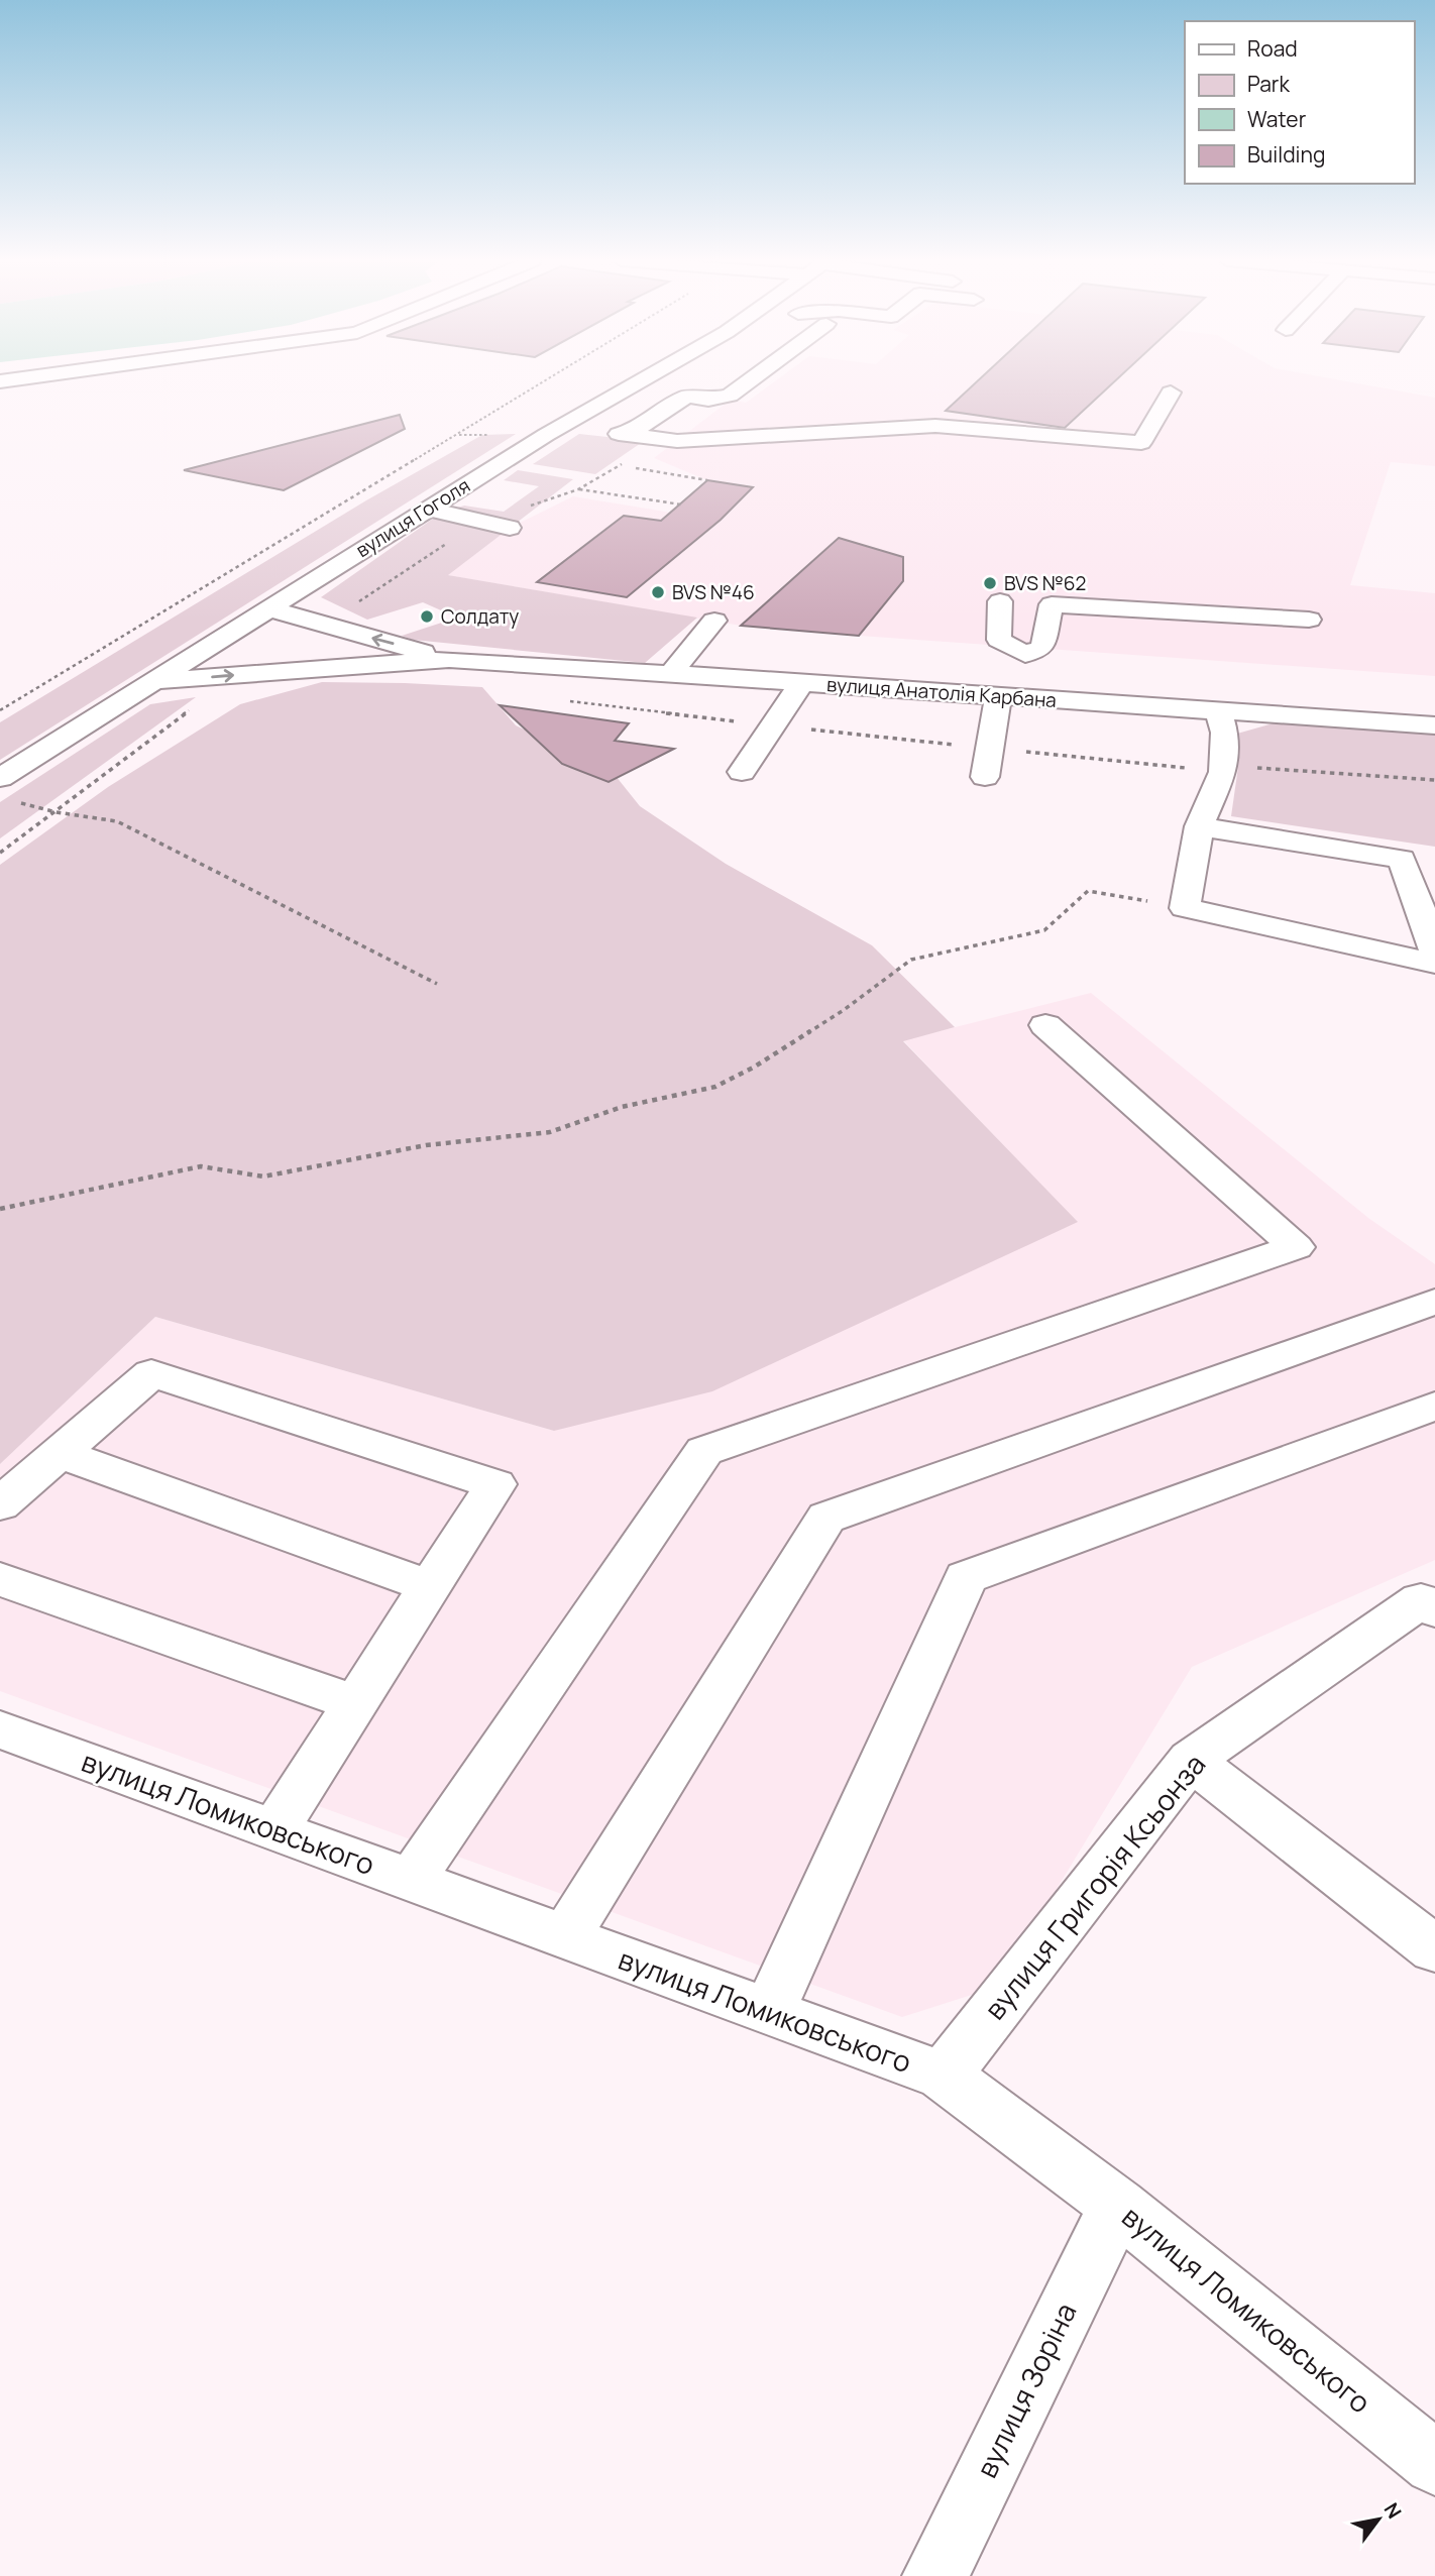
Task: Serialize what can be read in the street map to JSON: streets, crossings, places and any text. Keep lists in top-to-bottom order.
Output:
{
  "streets": {
    "street": [
      "вулиця Гоголя",
      "вулиця Анатолія Карбана",
      "вулиця Ломиковського",
      "вулиця Григорія Ксьонза",
      "вулиця Зоріна"
    ]
  },
  "crossings": [
    ["вулиця Ломиковського", "вулиця Григорія Ксьонза"],
    ["вулиця Ломиковського", "вулиця Зоріна"]
  ],
  "places": ["BVS №62", "BVS №46", "Солдату"],
  "legend": [
    "Road",
    "Park",
    "Water",
    "Building"
  ],
  "north": "top right"
}
